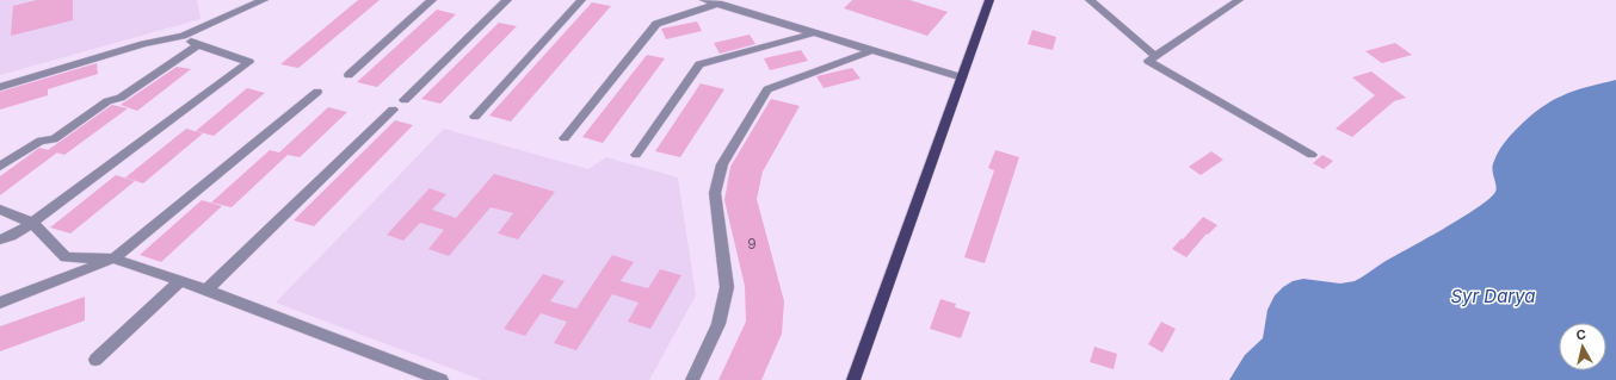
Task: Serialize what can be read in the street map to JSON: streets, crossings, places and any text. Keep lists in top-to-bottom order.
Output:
{
  "water": ["Syr Darya"],
  "house_numbers": ["9"],
  "north": "top"
}
